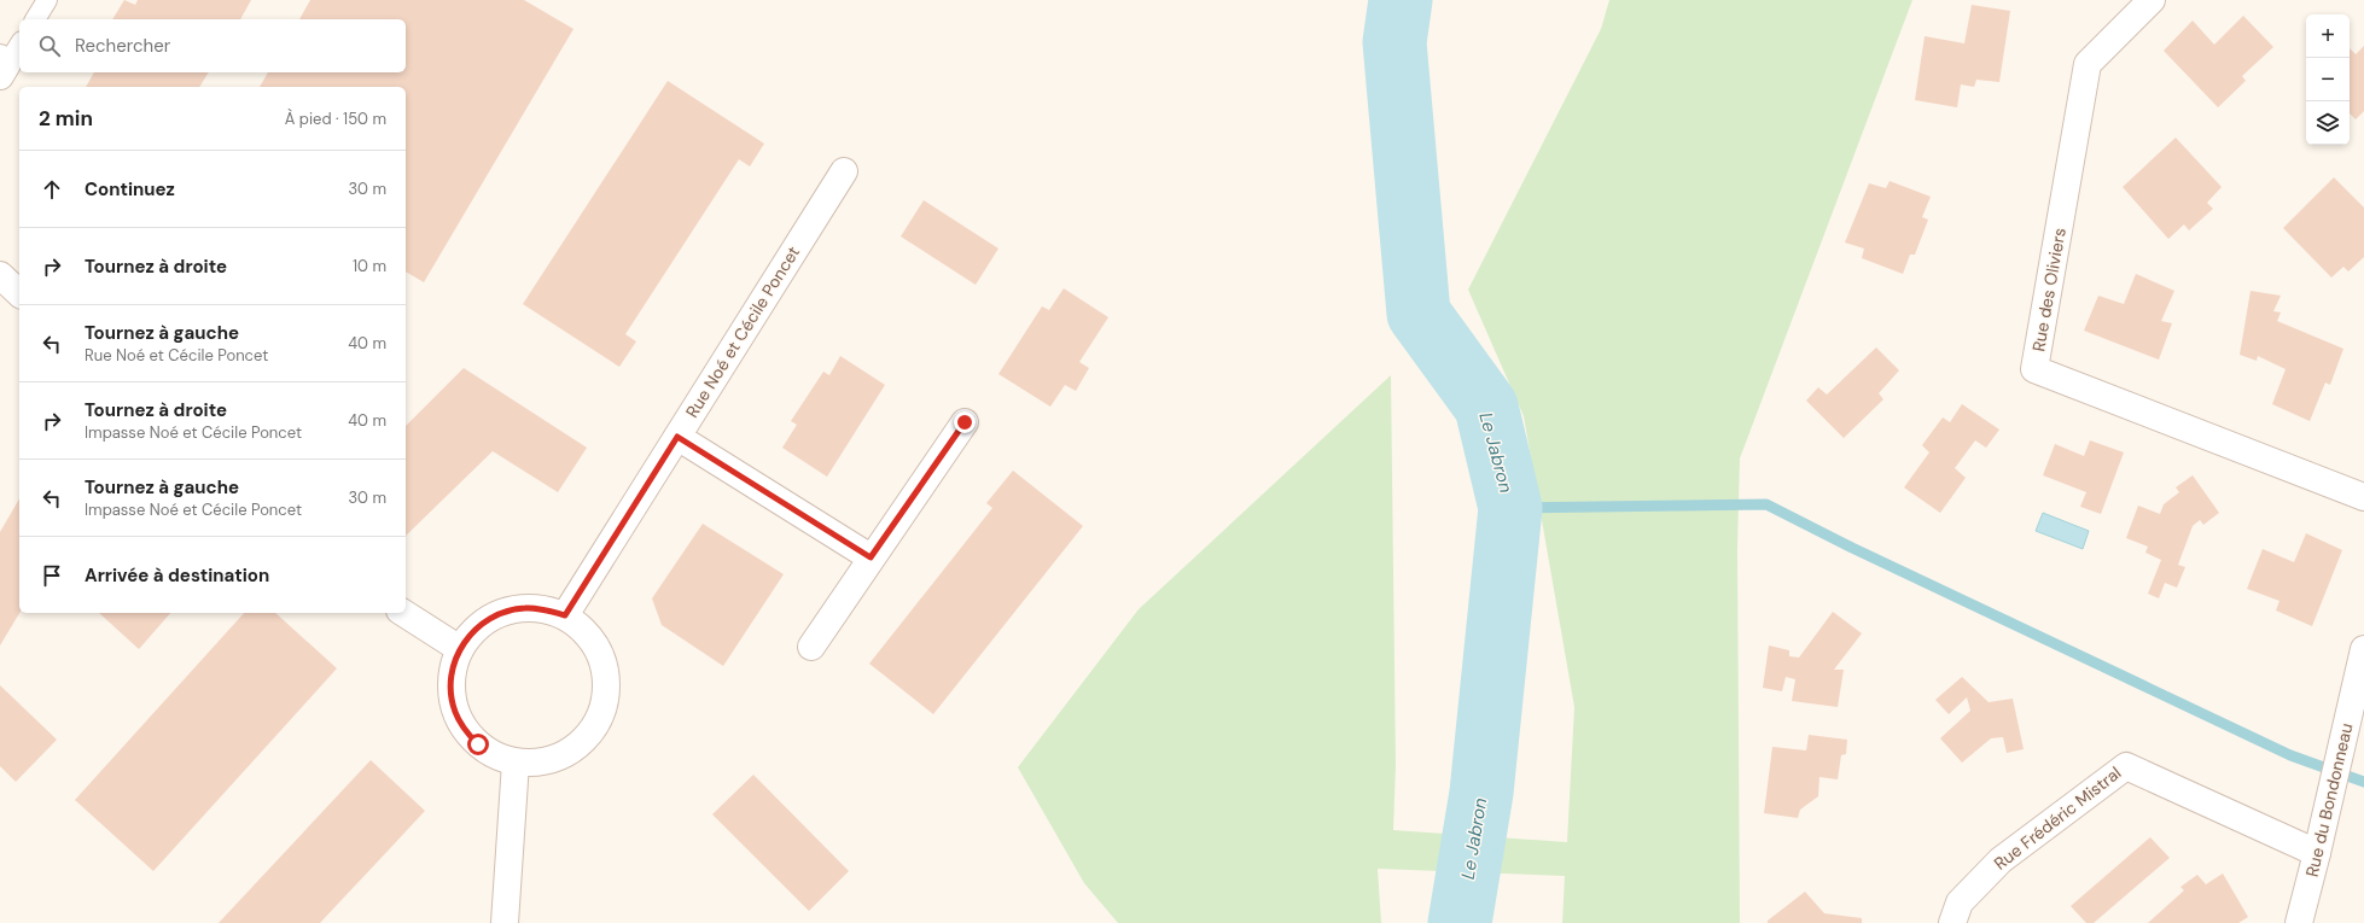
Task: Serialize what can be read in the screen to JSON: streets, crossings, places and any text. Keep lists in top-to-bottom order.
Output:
{
  "streets": {
    "street": [
      "Rue des Oliviers",
      "Rue Noé et Cécile Poncet",
      "Rue du Bondonneau",
      "Rue Frédéric Mistral"
    ]
  },
  "crossings": [
    ["Rue du Bondonneau", "Rue Frédéric Mistral"]
  ],
  "water": ["Le Jabron"],
  "page": {
    "map_buttons": ["+", "−"],
    "search": "Rechercher",
    "heading": ["2 min", "À pied · 150 m"],
    "list": [
      ["Continuez", "30 m"],
      ["Tournez à droite", "10 m"],
      ["Tournez à gauche", "Rue Noé et Cécile Poncet", "40 m"],
      ["Tournez à droite", "Impasse Noé et Cécile Poncet", "40 m"],
      ["Tournez à gauche", "Impasse Noé et Cécile Poncet", "30 m"],
      "Arrivée à destination"
    ]
  }
}
